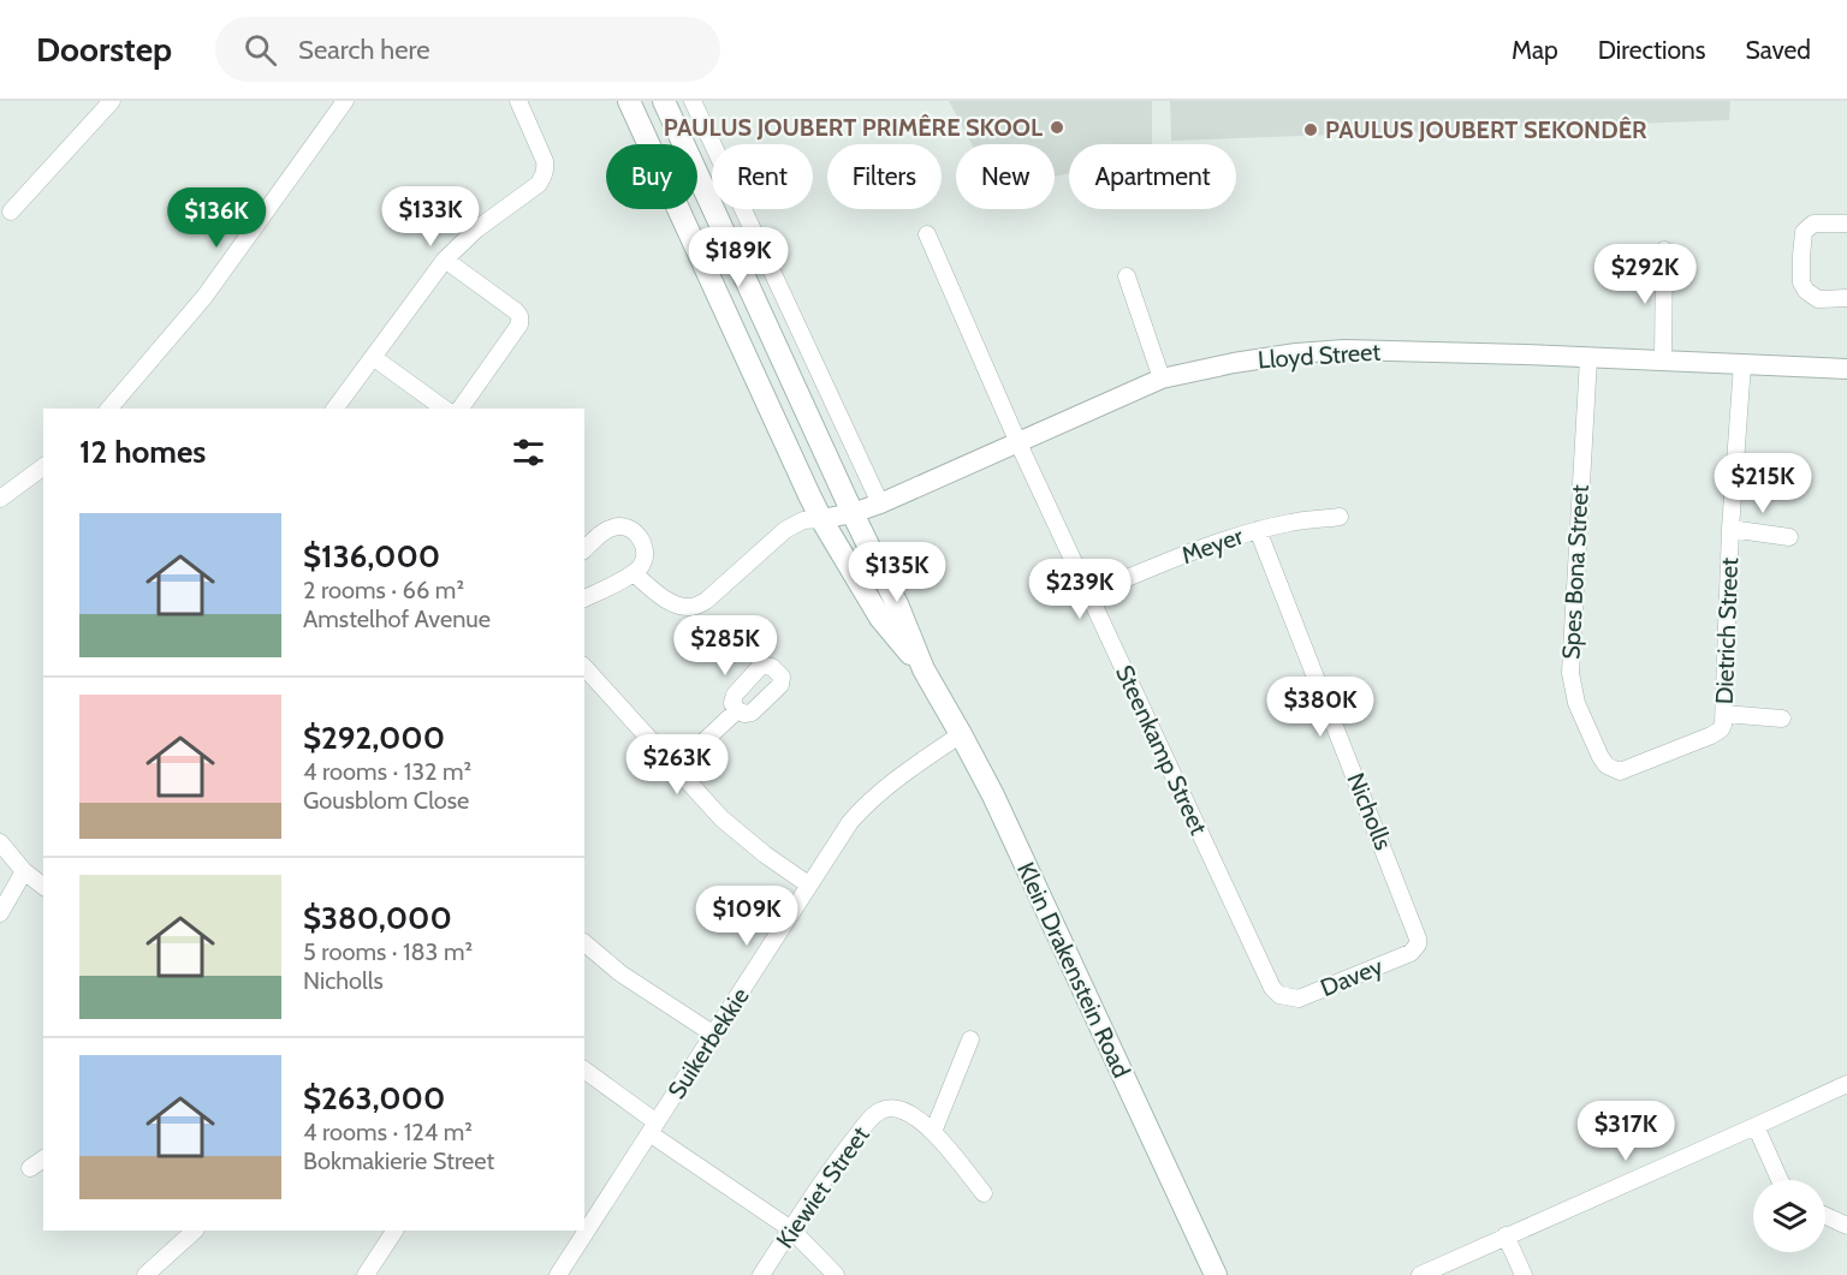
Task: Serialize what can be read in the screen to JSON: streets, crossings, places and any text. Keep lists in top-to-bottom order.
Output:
{
  "streets": {
    "main road": ["Klein Drakenstein Road"],
    "street": [
      "Lloyd Street",
      "Meyer",
      "Spes Bona Street",
      "Dietrich Street",
      "Steenkamp Street",
      "Nicholls",
      "Davey",
      "Suikerbekkie",
      "Kiewiet Street"
    ]
  },
  "crossings": [
    ["Lloyd Street", "Spes Bona Street"],
    ["Lloyd Street", "Dietrich Street"],
    ["Lloyd Street", "Steenkamp Street"],
    ["Lloyd Street", "Klein Drakenstein Road"],
    ["Meyer", "Steenkamp Street"],
    ["Meyer", "Nicholls"],
    ["Spes Bona Street", "Dietrich Street"],
    ["Steenkamp Street", "Davey"],
    ["Nicholls", "Davey"],
    ["Klein Drakenstein Road", "Suikerbekkie"]
  ],
  "places": ["PAULUS JOUBERT PRIMÊRE SKOOL", "PAULUS JOUBERT SEKONDÊR"],
  "page": {
    "header": "Doorstep",
    "search": "Search here",
    "nav": ["Map", "Directions", "Saved"],
    "chip": [
      "Buy",
      "Rent",
      "Filters",
      "New",
      "Apartment"
    ],
    "price": [
      "$133K",
      "$136K",
      "$189K",
      "$292K",
      "$215K",
      "$135K",
      "$239K",
      "$285K",
      "$380K",
      "$263K",
      "$109K",
      "$317K"
    ],
    "heading": "12 homes",
    "list": [
      {
        "name": "$136,000",
        "note": "2 rooms · 66 m² · Amstelhof Avenue"
      },
      {
        "name": "$292,000",
        "note": "4 rooms · 132 m² · Gousblom Close"
      },
      {
        "name": "$380,000",
        "note": "5 rooms · 183 m² · Nicholls"
      },
      {
        "name": "$263,000",
        "note": "4 rooms · 124 m² · Bokmakierie Street"
      }
    ]
  }
}
